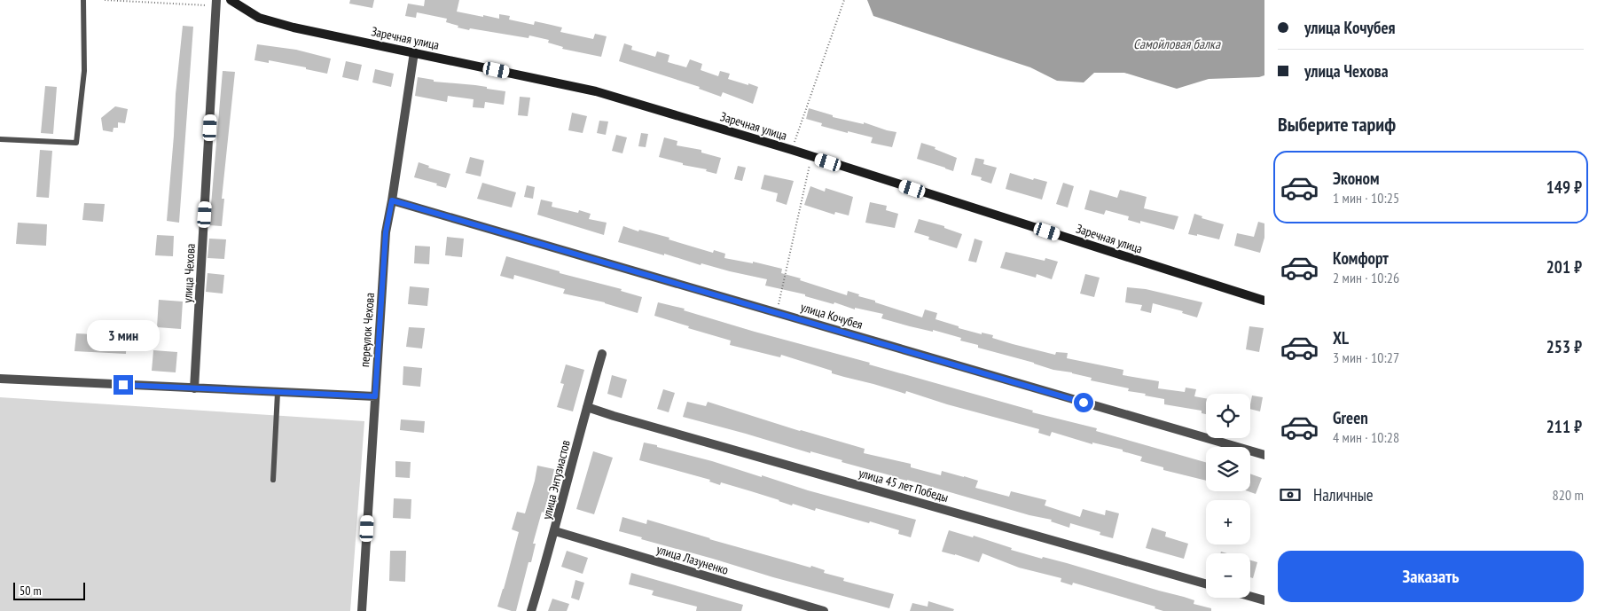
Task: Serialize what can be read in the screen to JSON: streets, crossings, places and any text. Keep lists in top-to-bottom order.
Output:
{
  "streets": {
    "main road": ["Заречная улица"],
    "street": [
      "улица Чехова",
      "улица Кочубея",
      "переулок Чехова",
      "улица Энтузиастов",
      "улица 45 лет Победы",
      "улица Лазуненко"
    ]
  },
  "crossings": [
    ["Заречная улица", "переулок Чехова"],
    ["улица Кочубея", "переулок Чехова"],
    ["улица Энтузиастов", "улица 45 лет Победы"],
    ["улица Энтузиастов", "улица Лазуненко"]
  ],
  "water": ["Самойловая балка"],
  "scale_bar": "50 m",
  "page": {
    "banner": ["улица Кочубея", "улица Чехова"],
    "heading": "Выберите тариф",
    "list": [
      {
        "name": "Эконом",
        "note": "1 мин · 10:25",
        "value": "149 ₽"
      },
      {
        "name": "Комфорт",
        "note": "2 мин · 10:26",
        "value": "201 ₽"
      },
      {
        "name": "XL",
        "note": "3 мин · 10:27",
        "value": "253 ₽"
      },
      {
        "name": "Green",
        "note": "4 мин · 10:28",
        "value": "211 ₽"
      }
    ],
    "bubble": "3 мин",
    "map_buttons": ["+", "−"],
    "pay": ["Наличные", "820 m"],
    "buttons": "Заказать",
    "scale": "50 m"
  }
}
